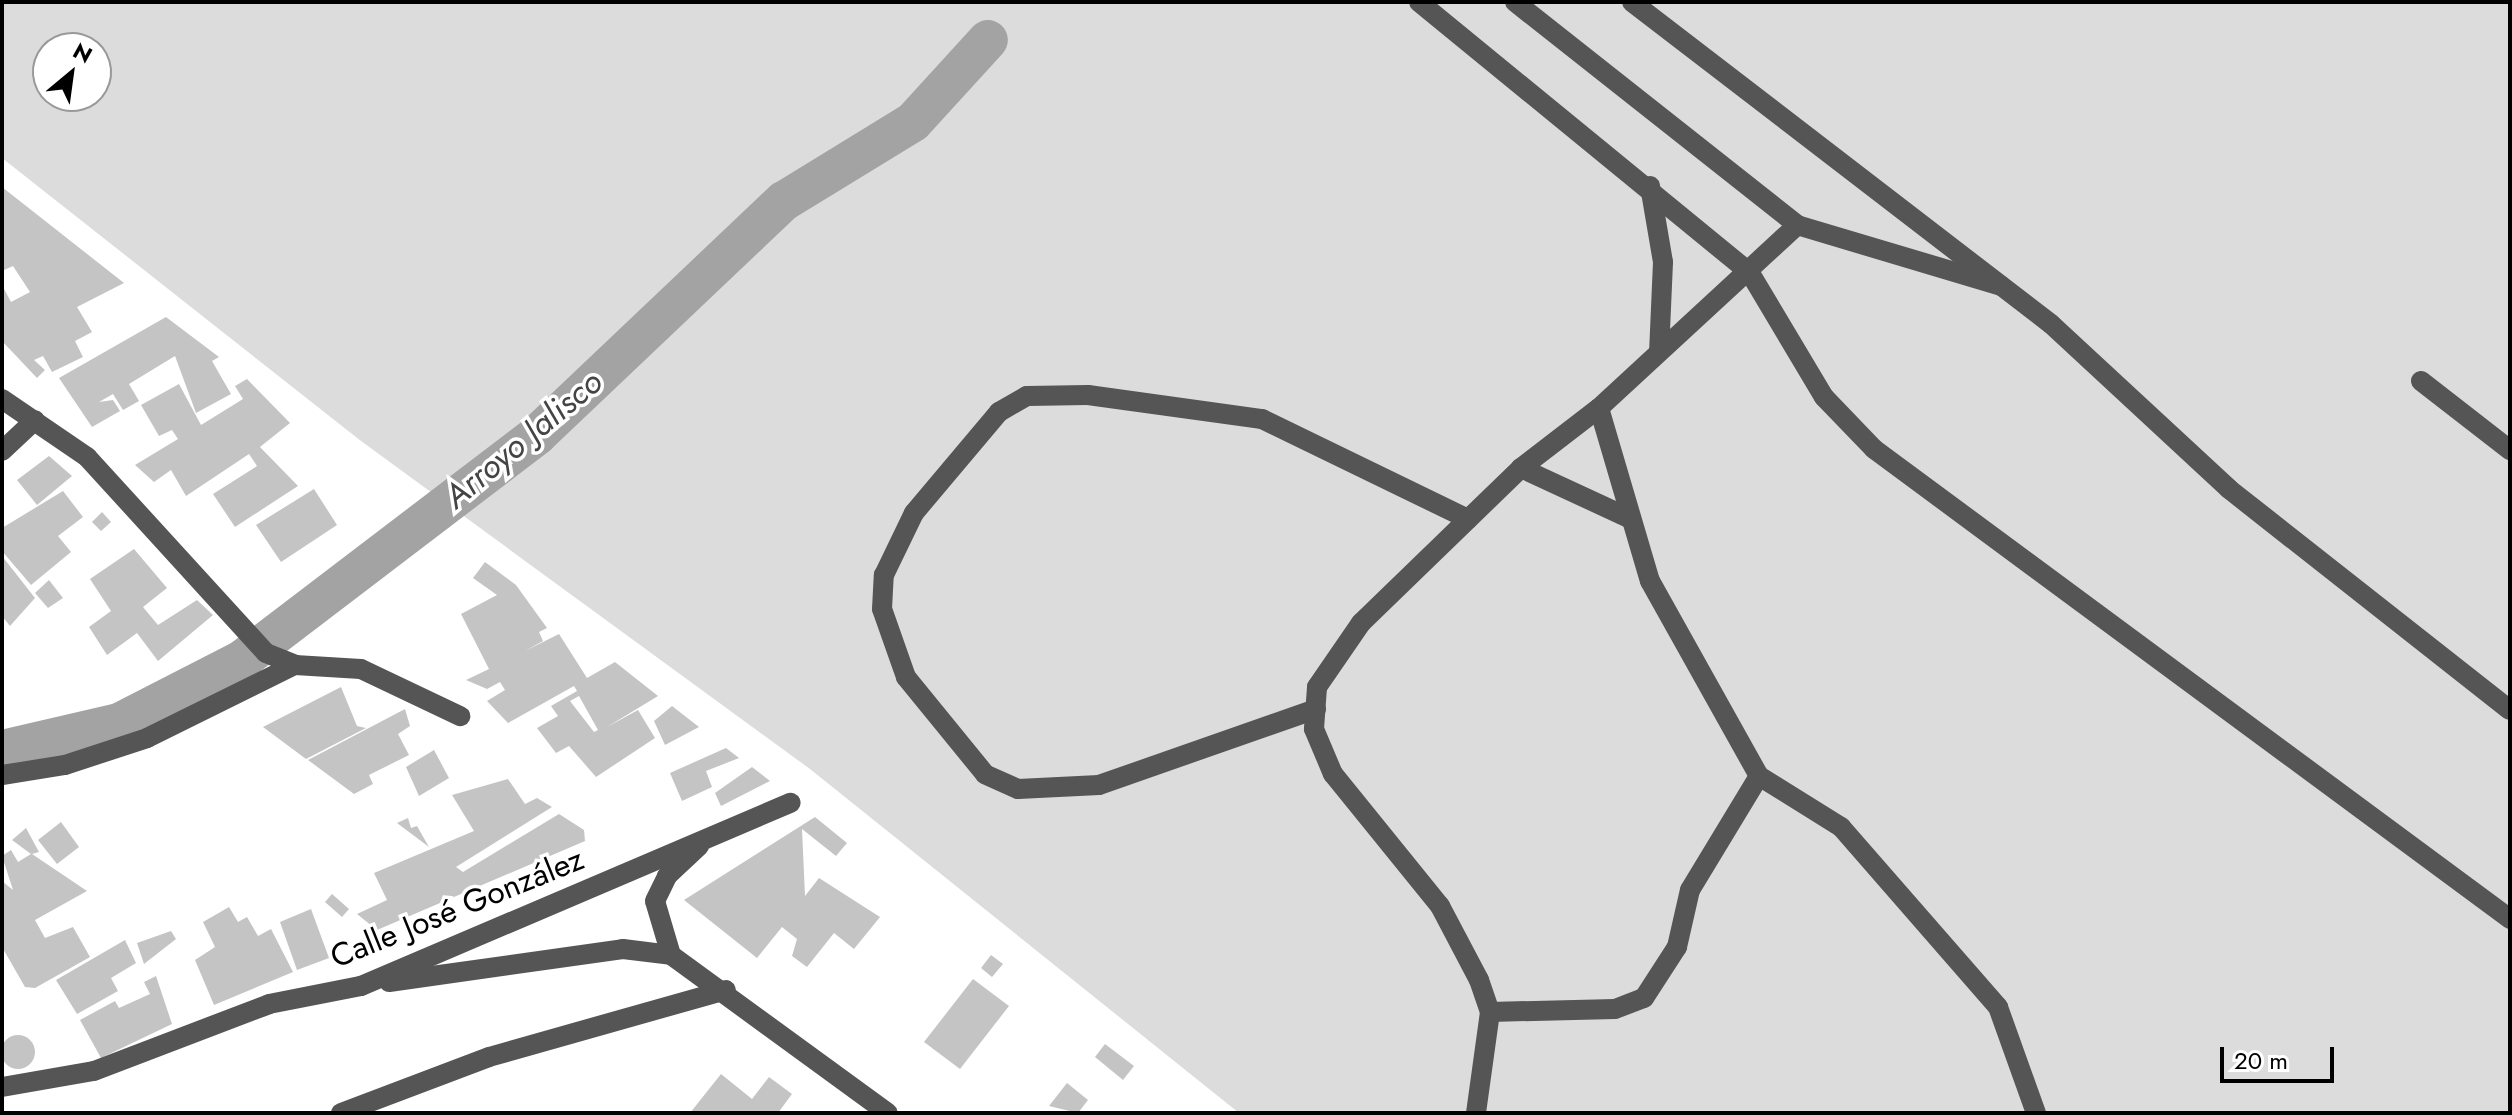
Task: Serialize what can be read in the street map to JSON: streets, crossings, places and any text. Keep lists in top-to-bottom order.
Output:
{
  "streets": {
    "street": ["Calle José González"]
  },
  "water": ["Arroyo Jalisco"],
  "scale_bar": "20 m",
  "north": "top right"
}
